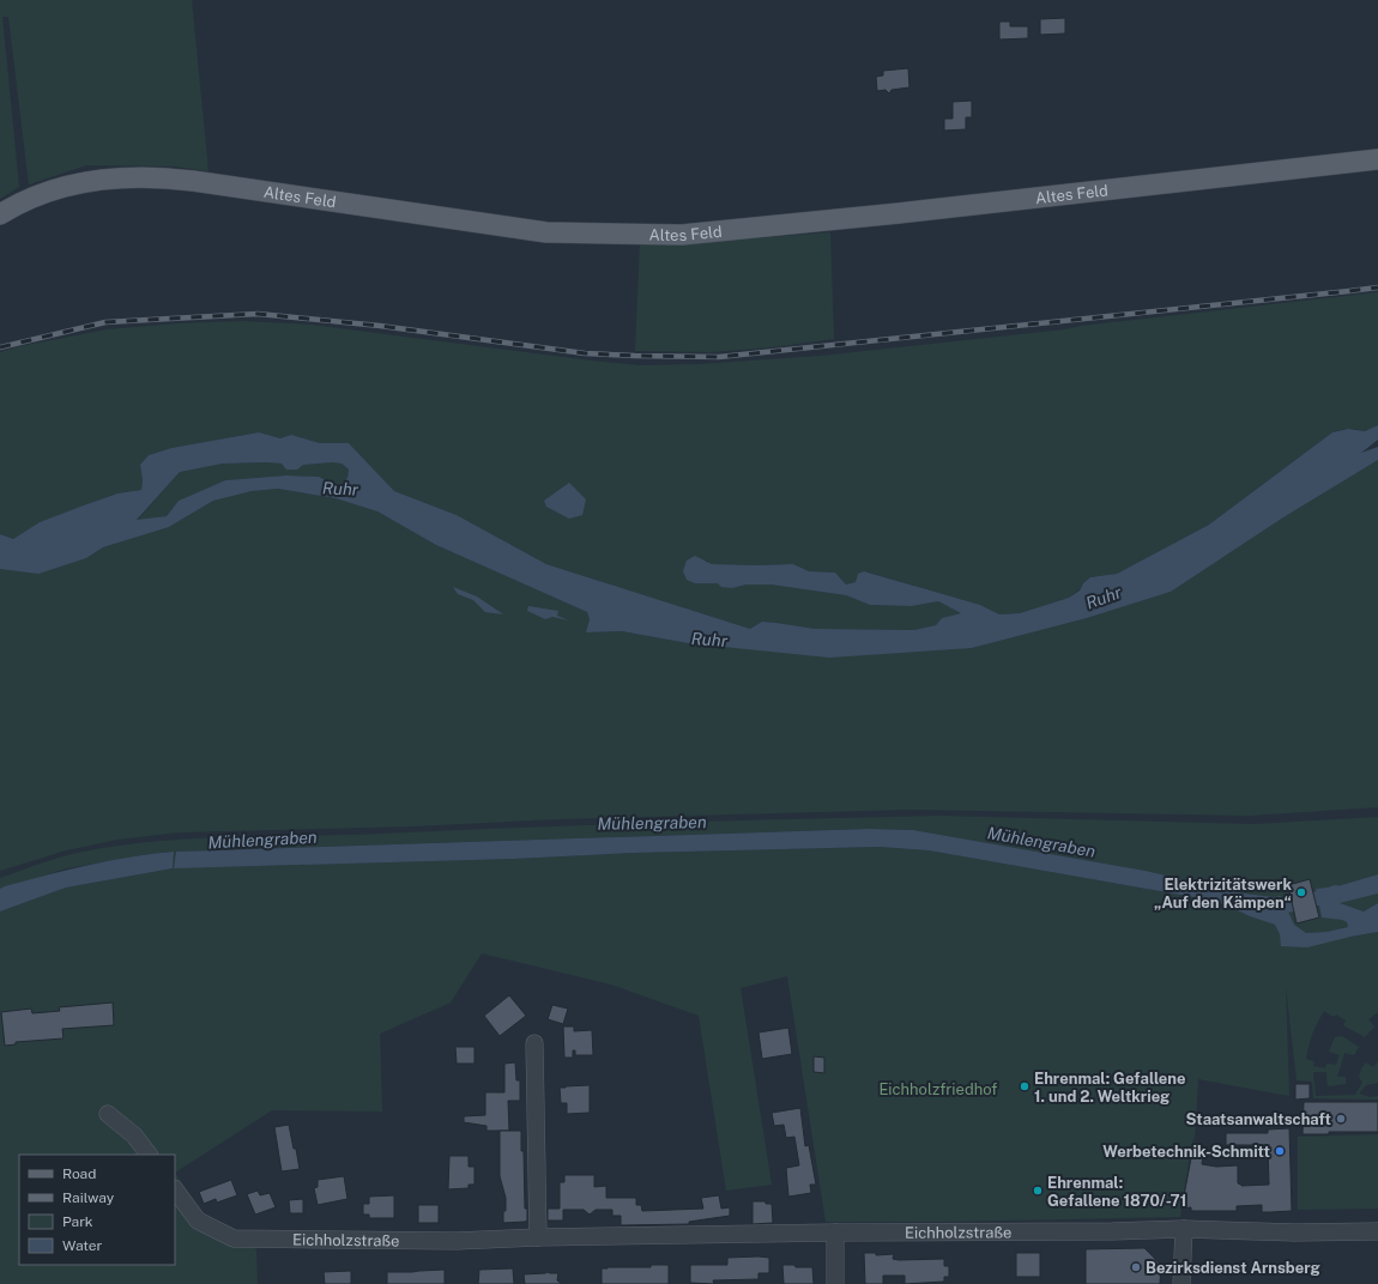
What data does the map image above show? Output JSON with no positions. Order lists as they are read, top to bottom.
{
  "streets": {
    "main road": ["Altes Feld"],
    "street": ["Eichholzstraße"]
  },
  "water": ["Ruhr", "Mühlengraben"],
  "parks": ["Eichholzfriedhof"],
  "places": [
    "Elektrizitätswerk „Auf den Kämpen“",
    "Ehrenmal: Gefallene 1. und 2. Weltkrieg",
    "Staatsanwaltschaft",
    "Werbetechnik-Schmitt",
    "Ehrenmal: Gefallene 1870/-71",
    "Bezirksdienst Arnsberg"
  ],
  "legend": [
    "Road",
    "Railway",
    "Park",
    "Water"
  ]
}
